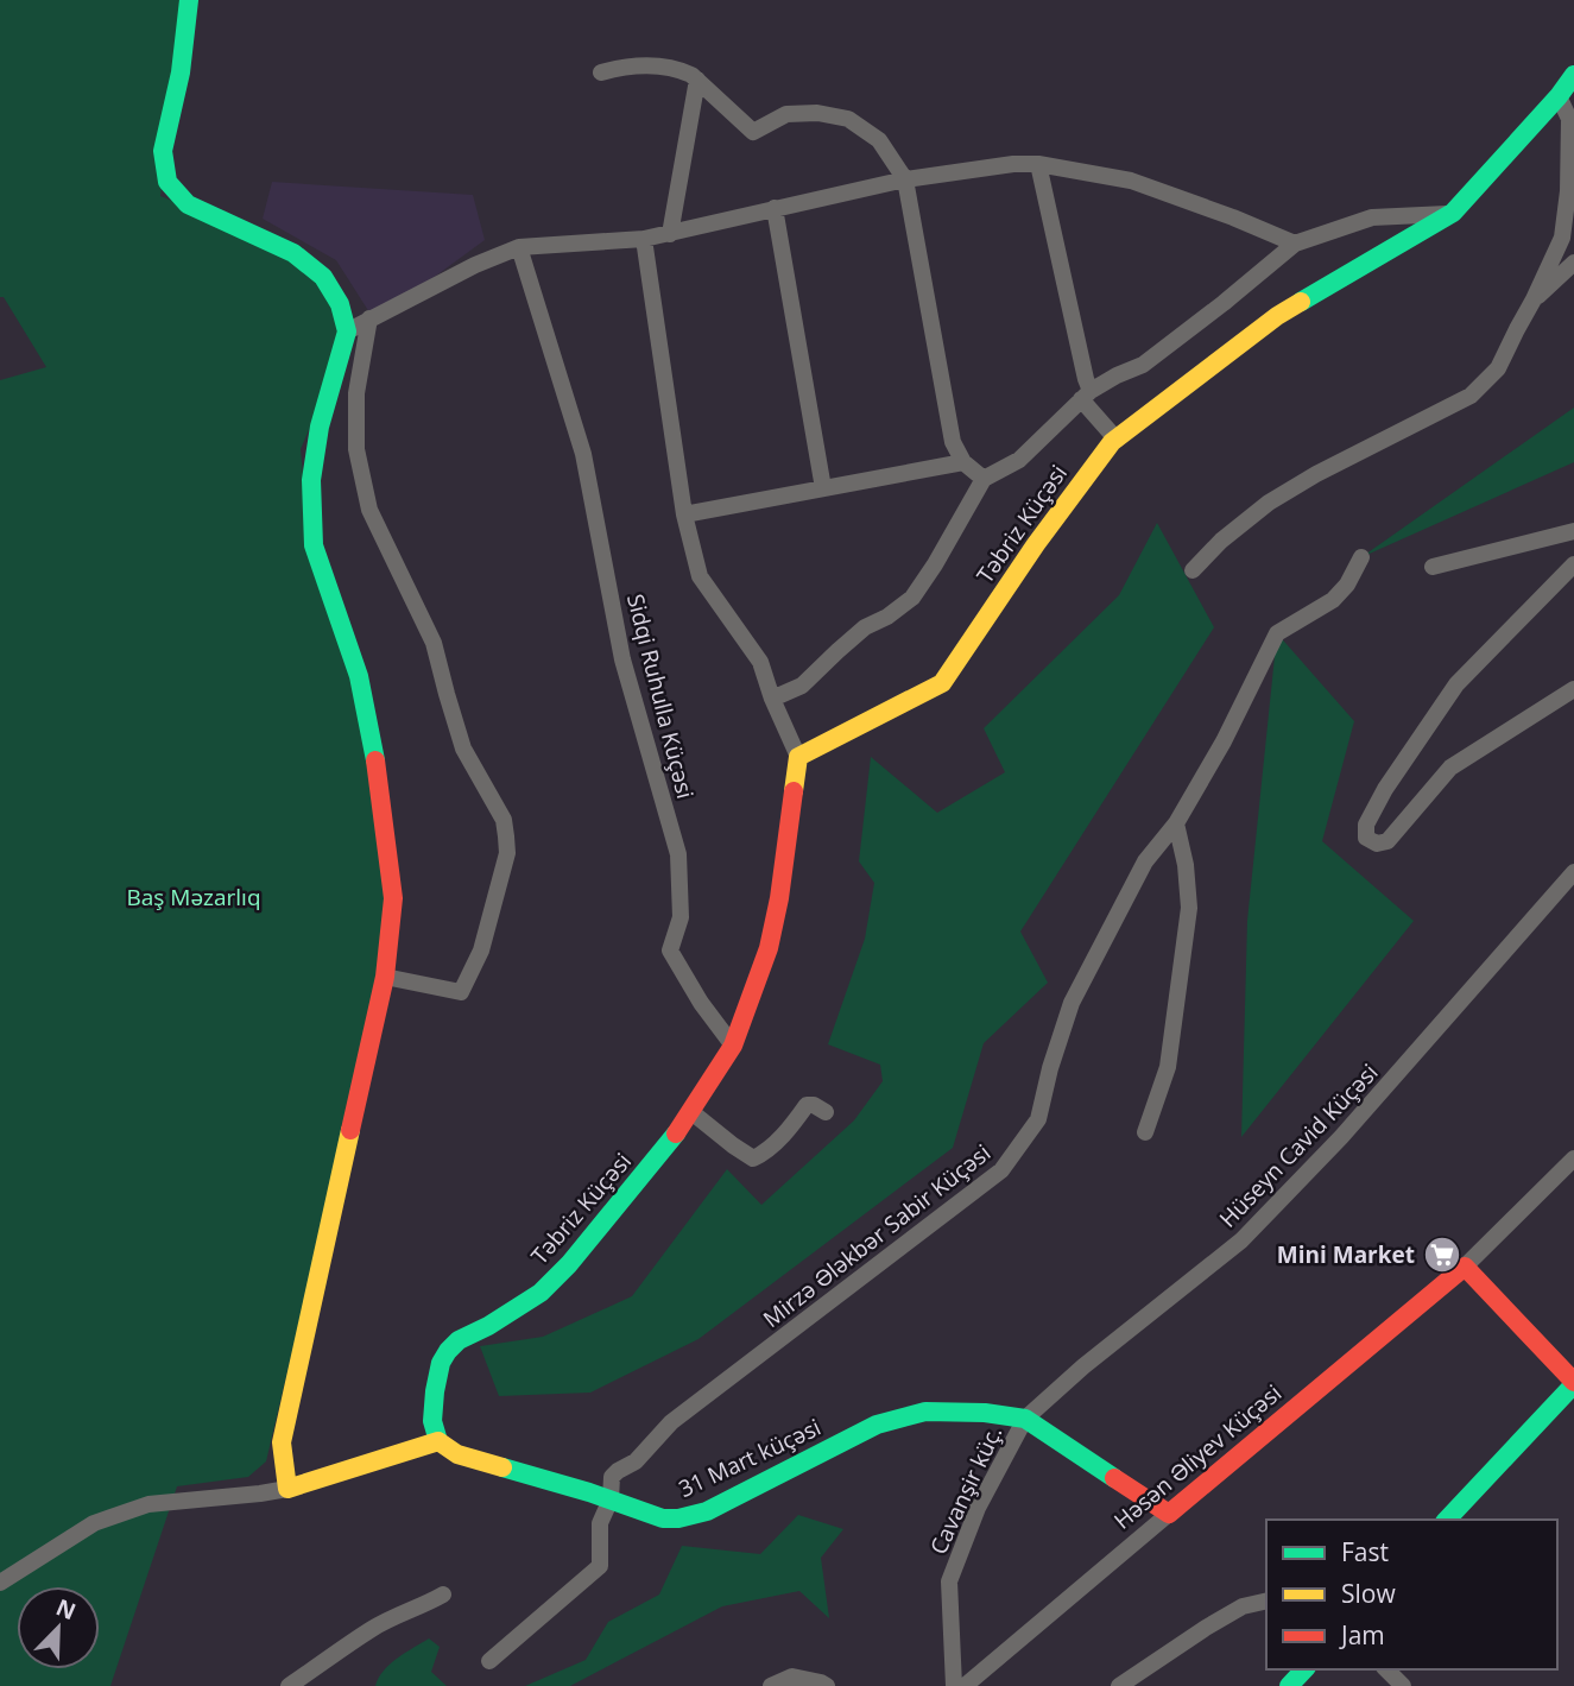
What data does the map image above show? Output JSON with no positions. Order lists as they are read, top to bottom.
{
  "streets": {
    "street": [
      "Təbriz Küçəsi",
      "Sidqi Ruhulla Küçəsi",
      "Hüseyn Cavid Küçəsi",
      "Mirzə Ələkbər Sabir Küçəsi",
      "Həsən Əliyev Küçəsi",
      "31 Mart küçəsi",
      "Cavanşir küç."
    ]
  },
  "crossings": [
    ["Təbriz Küçəsi", "Sidqi Ruhulla Küçəsi"],
    ["Təbriz Küçəsi", "31 Mart küçəsi"],
    ["Hüseyn Cavid Küçəsi", "31 Mart küçəsi"],
    ["Hüseyn Cavid Küçəsi", "Cavanşir küç."],
    ["Mirzə Ələkbər Sabir Küçəsi", "31 Mart küçəsi"],
    ["Həsən Əliyev Küçəsi", "31 Mart küçəsi"],
    ["31 Mart küçəsi", "Cavanşir küç."]
  ],
  "parks": ["Baş Məzarlıq"],
  "places": {
    "supermarket": ["Mini Market"]
  },
  "legend": ["Fast", "Slow", "Jam"],
  "north": "top right"
}
